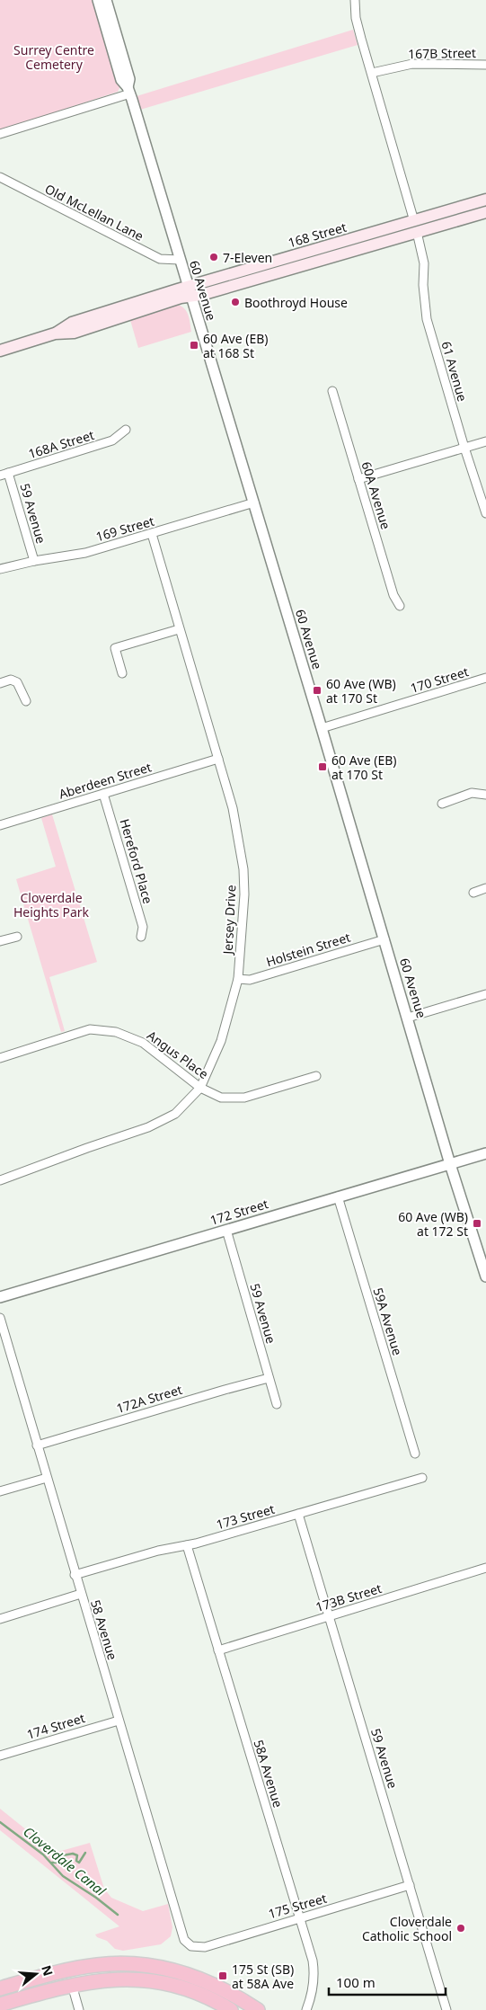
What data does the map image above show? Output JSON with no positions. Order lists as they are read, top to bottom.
{
  "streets": {
    "main road": ["168 Street"],
    "street": [
      "167B Street",
      "Old McLellan Lane",
      "60 Avenue",
      "61 Avenue",
      "168A Street",
      "60A Avenue",
      "59 Avenue",
      "169 Street",
      "170 Street",
      "Aberdeen Street",
      "Hereford Place",
      "Jersey Drive",
      "Holstein Street",
      "Angus Place",
      "172 Street",
      "59A Avenue",
      "172A Street",
      "173 Street",
      "173B Street",
      "58 Avenue",
      "174 Street",
      "58A Avenue",
      "175 Street"
    ]
  },
  "crossings": [
    ["167B Street", "61 Avenue"],
    ["Old McLellan Lane", "60 Avenue"],
    ["168 Street", "60 Avenue"],
    ["168 Street", "61 Avenue"],
    ["60 Avenue", "169 Street"],
    ["60 Avenue", "170 Street"],
    ["60 Avenue", "Holstein Street"],
    ["60 Avenue", "172 Street"],
    ["168A Street", "59 Avenue"],
    ["59 Avenue", "169 Street"],
    ["59 Avenue", "172 Street"],
    ["59 Avenue", "172A Street"],
    ["59 Avenue", "173 Street"],
    ["59 Avenue", "173B Street"],
    ["59 Avenue", "175 Street"],
    ["169 Street", "Jersey Drive"],
    ["Aberdeen Street", "Hereford Place"],
    ["Aberdeen Street", "Jersey Drive"],
    ["Jersey Drive", "Holstein Street"],
    ["Jersey Drive", "Angus Place"],
    ["172 Street", "59A Avenue"],
    ["172A Street", "58 Avenue"],
    ["173 Street", "58 Avenue"],
    ["173 Street", "58A Avenue"],
    ["173B Street", "58A Avenue"],
    ["58 Avenue", "174 Street"],
    ["58 Avenue", "175 Street"],
    ["58A Avenue", "175 Street"]
  ],
  "water": ["Cloverdale Canal"],
  "parks": ["Surrey Centre Cemetery", "Cloverdale Heights Park"],
  "places": {
    "other": ["7-Eleven", "Boothroyd House", "Cloverdale Catholic School"],
    "transit": [
      "60 Ave (EB) at 168 St",
      "60 Ave (WB) at 170 St",
      "60 Ave (EB) at 170 St",
      "60 Ave (WB) at 172 St",
      "175 St (SB) at 58A Ave"
    ]
  },
  "scale_bar": "100 m",
  "north": "right"
}
